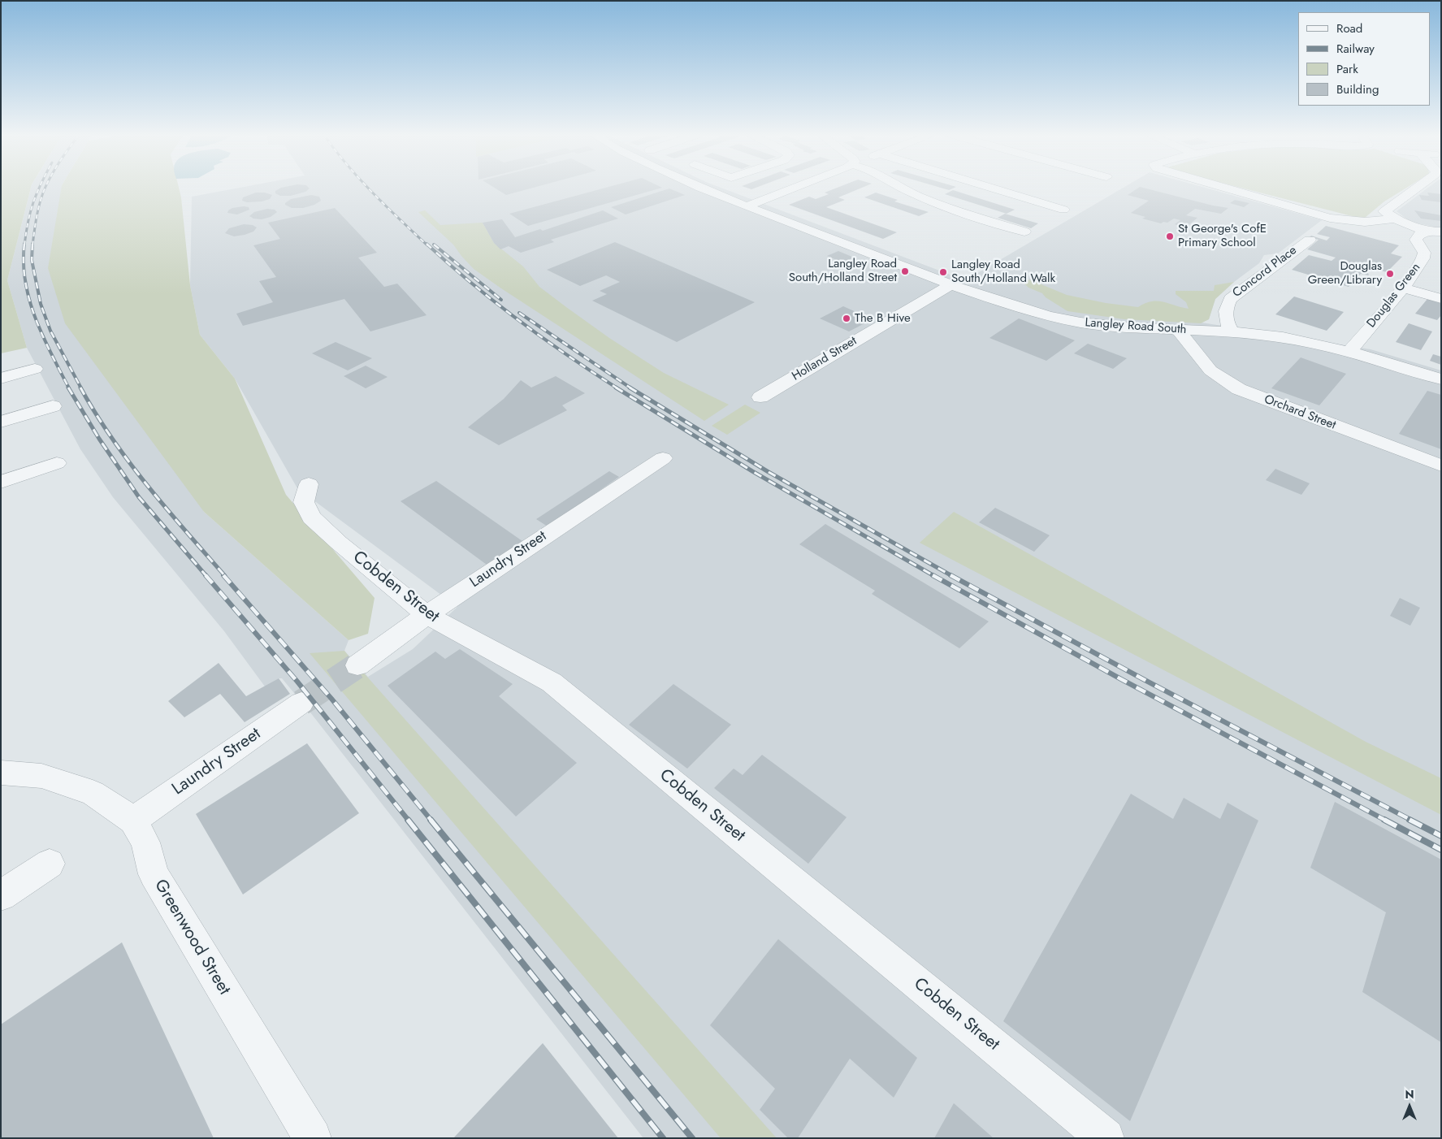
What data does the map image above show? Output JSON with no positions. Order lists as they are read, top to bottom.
{
  "streets": {
    "street": [
      "Concord Place",
      "Douglas Green",
      "Langley Road South",
      "Holland Street",
      "Orchard Street",
      "Laundry Street",
      "Cobden Street",
      "Greenwood Street"
    ]
  },
  "crossings": [
    ["Concord Place", "Langley Road South"],
    ["Douglas Green", "Langley Road South"],
    ["Langley Road South", "Holland Street"],
    ["Langley Road South", "Orchard Street"],
    ["Laundry Street", "Cobden Street"],
    ["Laundry Street", "Greenwood Street"]
  ],
  "places": [
    "St George's CofE Primary School",
    "Langley Road South/Holland Street",
    "Langley Road South/Holland Walk",
    "Douglas Green/Library",
    "The B Hive"
  ],
  "legend": [
    "Road",
    "Railway",
    "Park",
    "Building"
  ],
  "north": "top"
}
